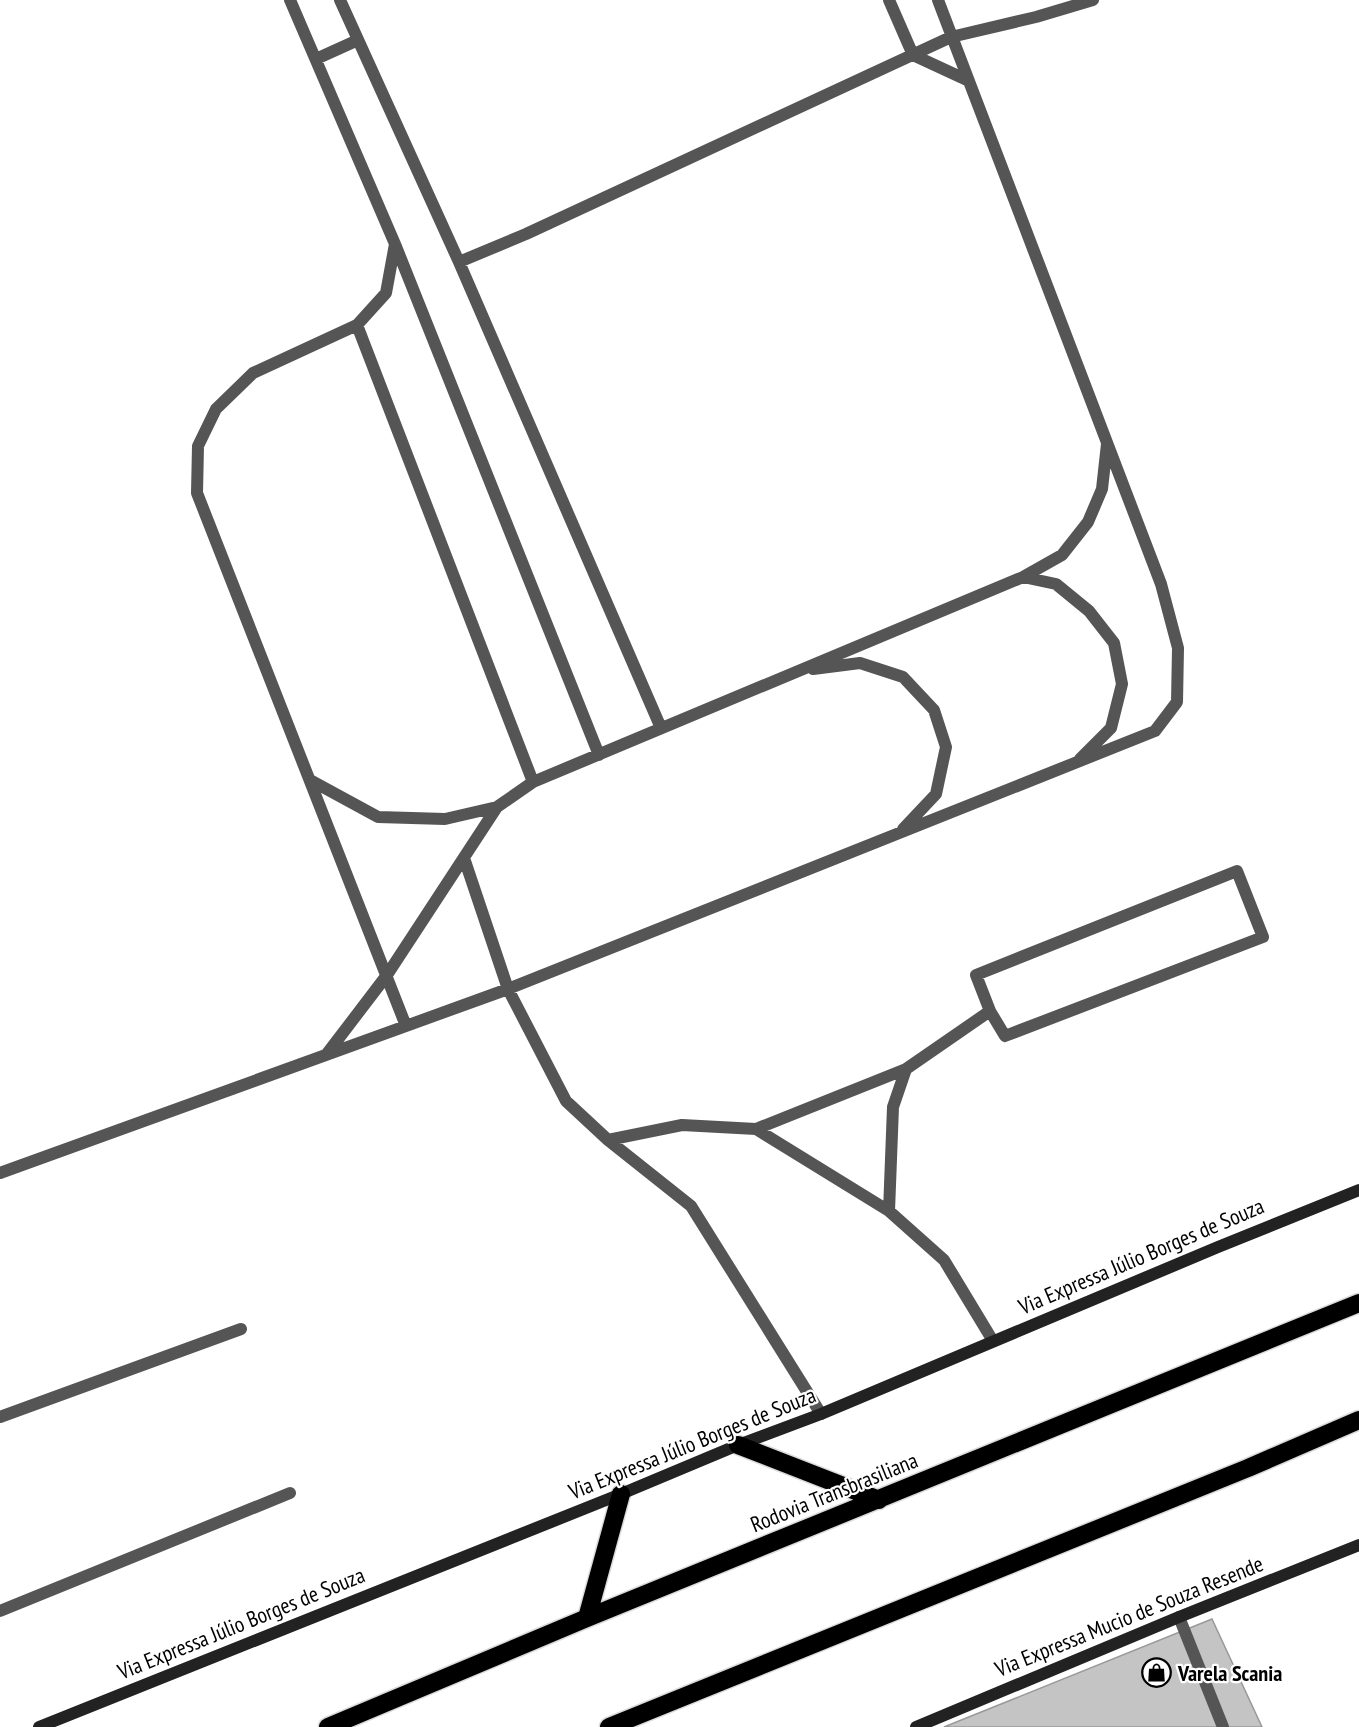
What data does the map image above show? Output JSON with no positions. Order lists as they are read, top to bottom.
{
  "streets": {
    "highway": ["Rodovia Transbrasiliana"],
    "main road": ["Via Expressa Júlio Borges de Souza", "Via Expressa Mucio de Souza Resende"]
  },
  "places": {
    "shop": ["Varela Scania"]
  }
}
